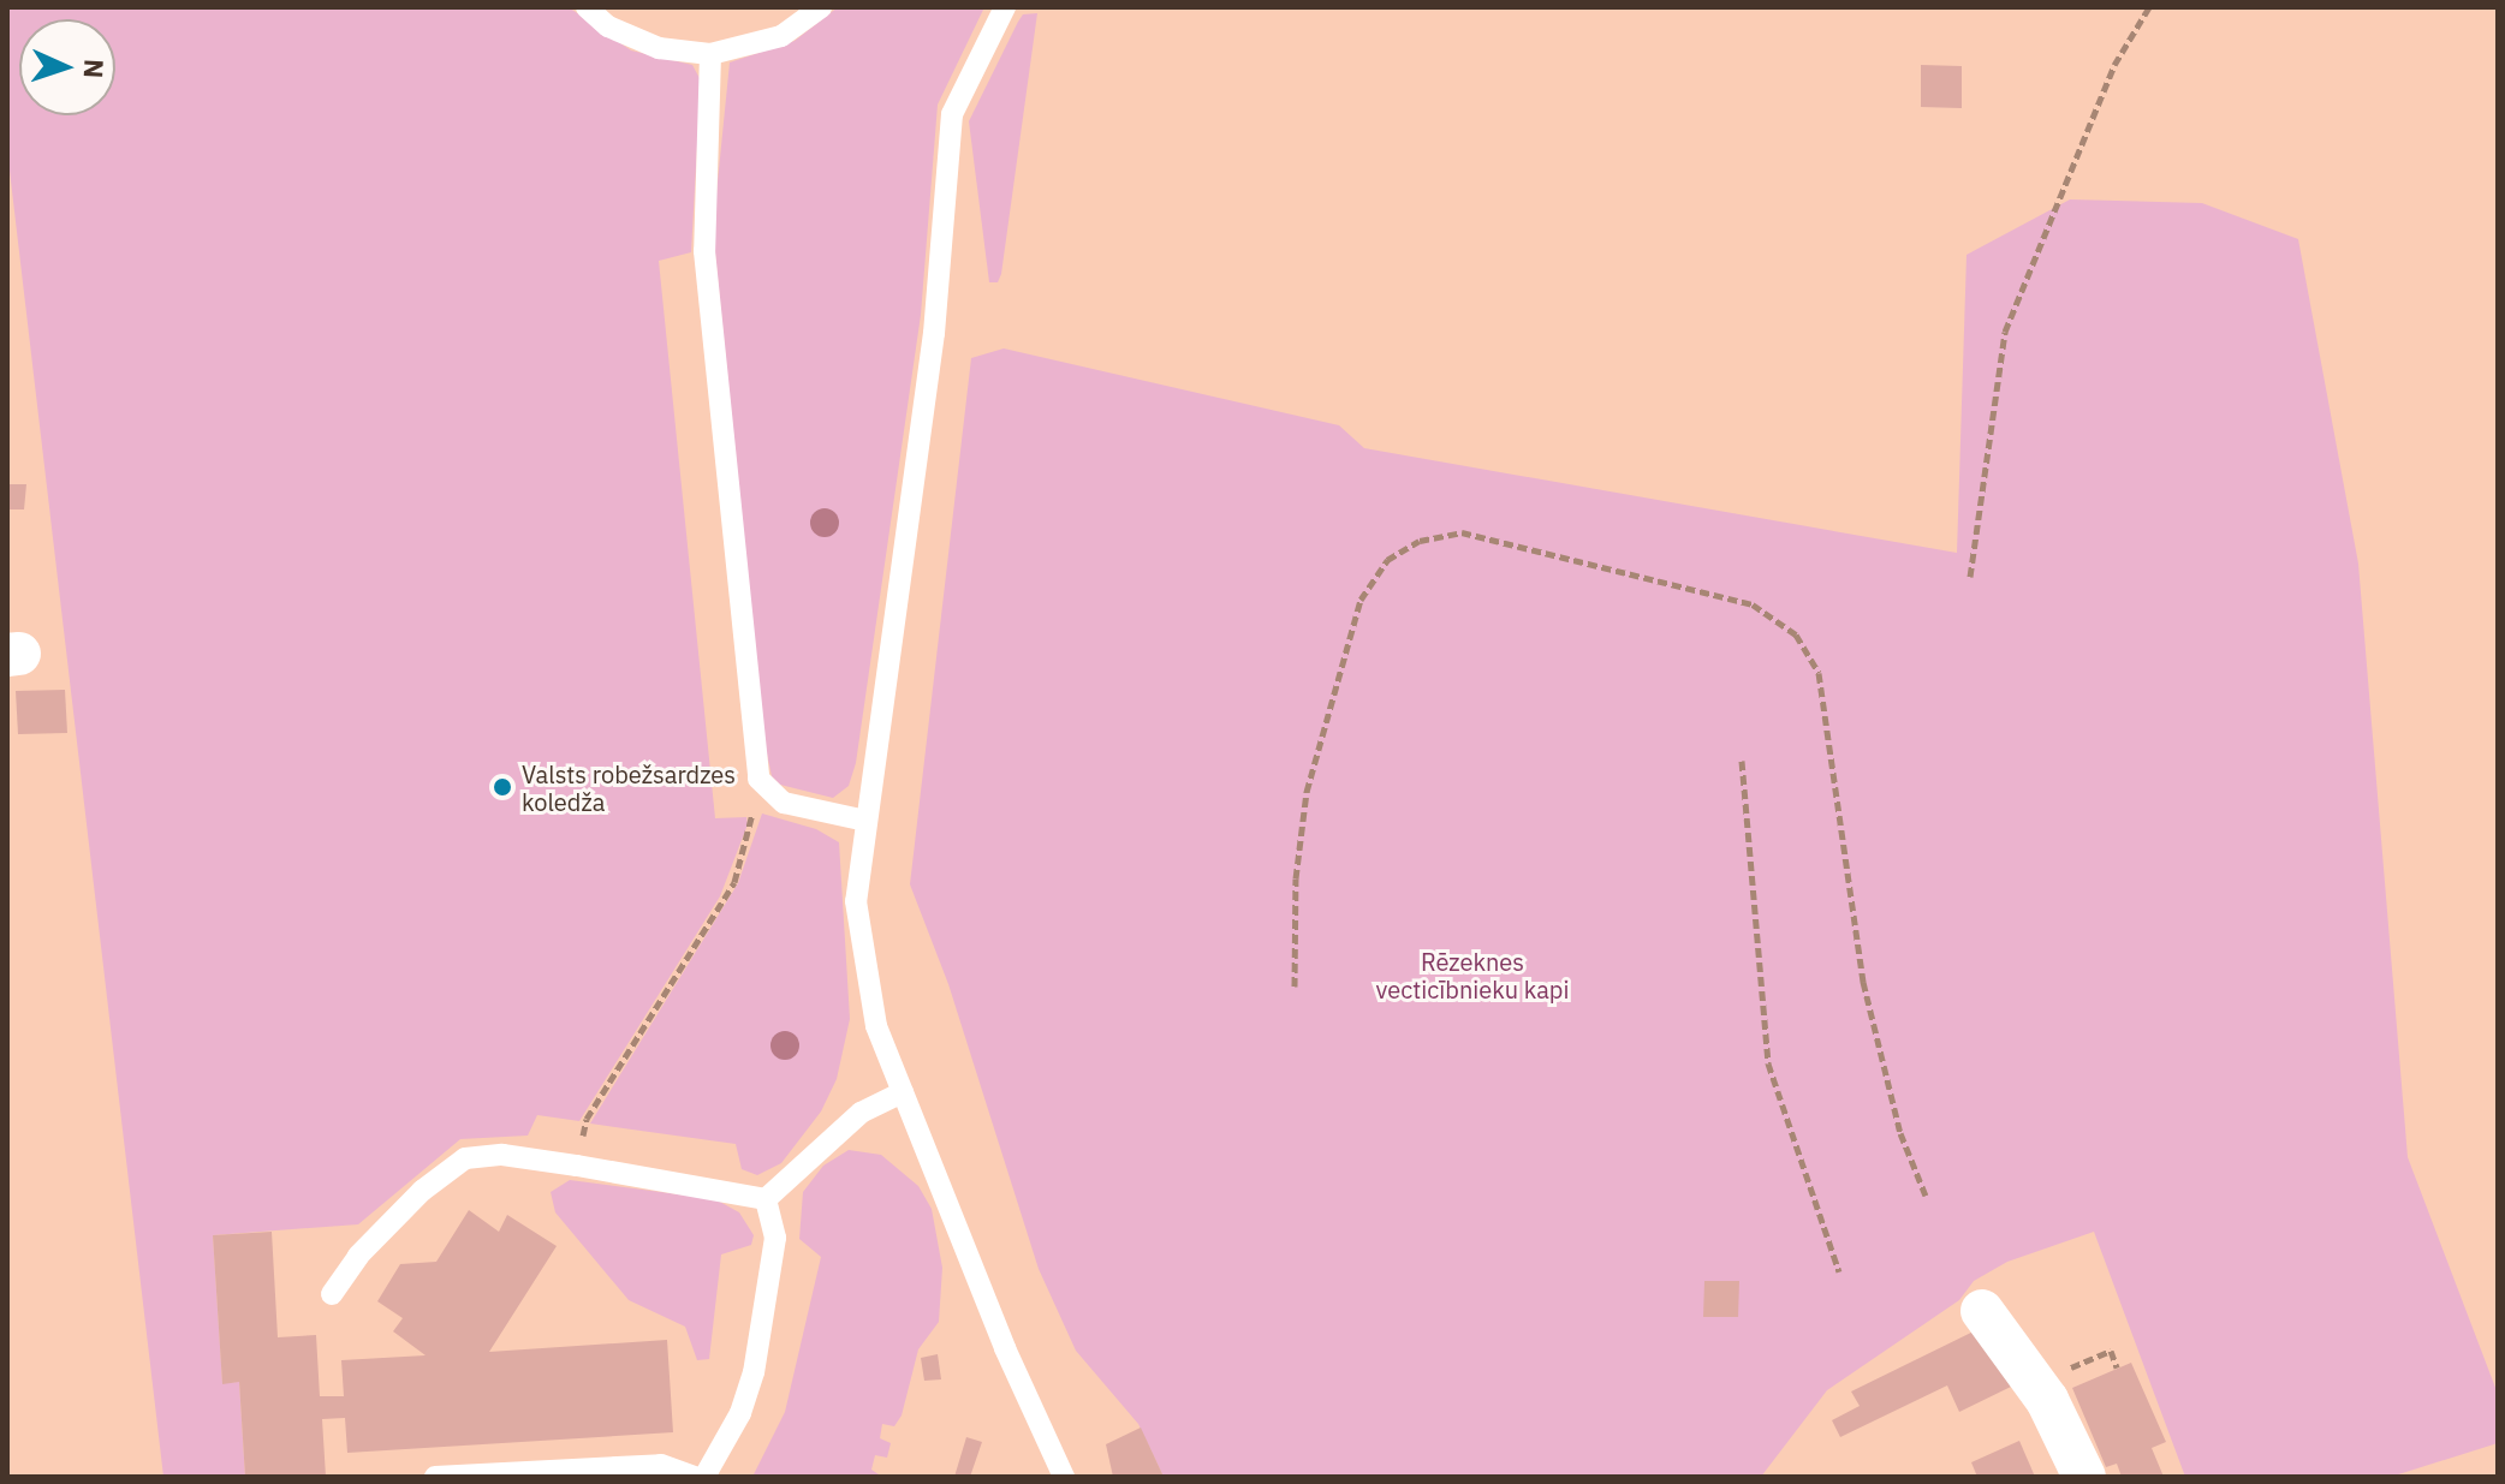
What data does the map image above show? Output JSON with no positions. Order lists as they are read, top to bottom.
{
  "parks": ["Rēzeknes vecticībnieku kapi"],
  "places": ["Valsts robežsardzes koledža"],
  "north": "right"
}
